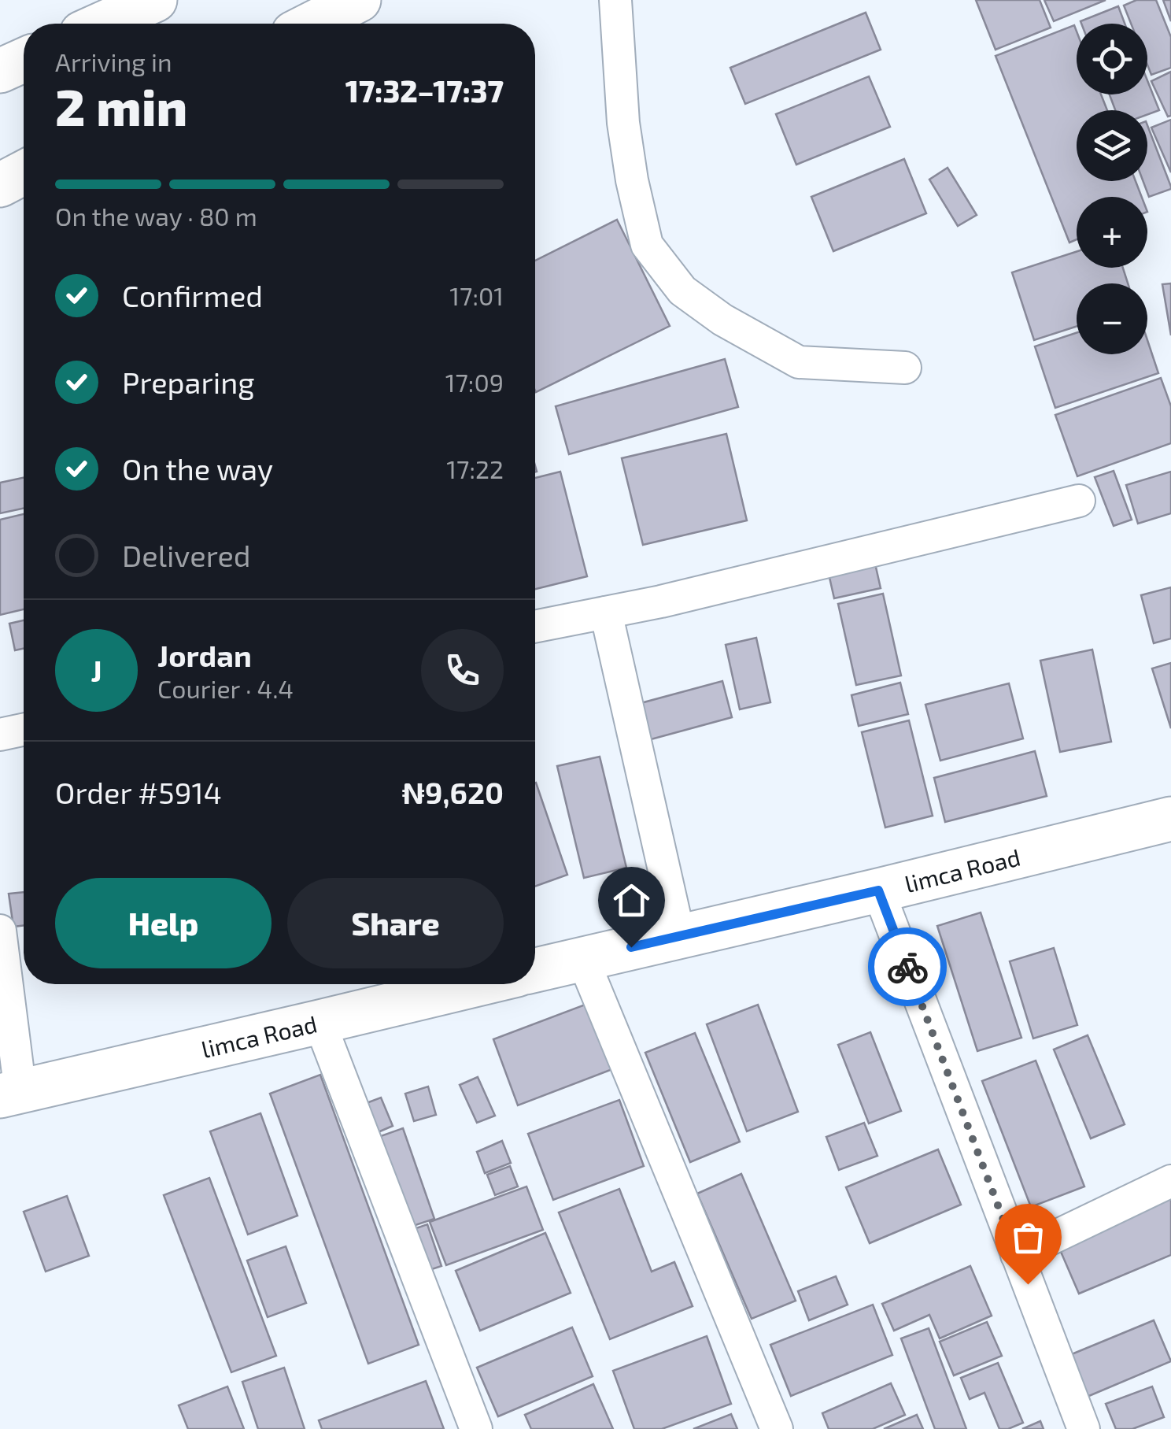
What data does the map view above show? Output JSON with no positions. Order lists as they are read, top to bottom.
{
  "streets": {
    "main road": ["limca Road"]
  },
  "page": {
    "map_buttons": ["+", "−"],
    "heading": ["2 min", "Arriving in", "17:32–17:37"],
    "panel": [
      "Jordan",
      "Courier · 4.4",
      "Order #5914",
      "₦9,620"
    ],
    "bar": "On the way · 80 m",
    "list": [
      ["Confirmed", "17:01"],
      ["Preparing", "17:09"],
      ["On the way", "17:22"],
      "Delivered"
    ],
    "round": "J",
    "buttons": ["Help", "Share"]
  }
}
